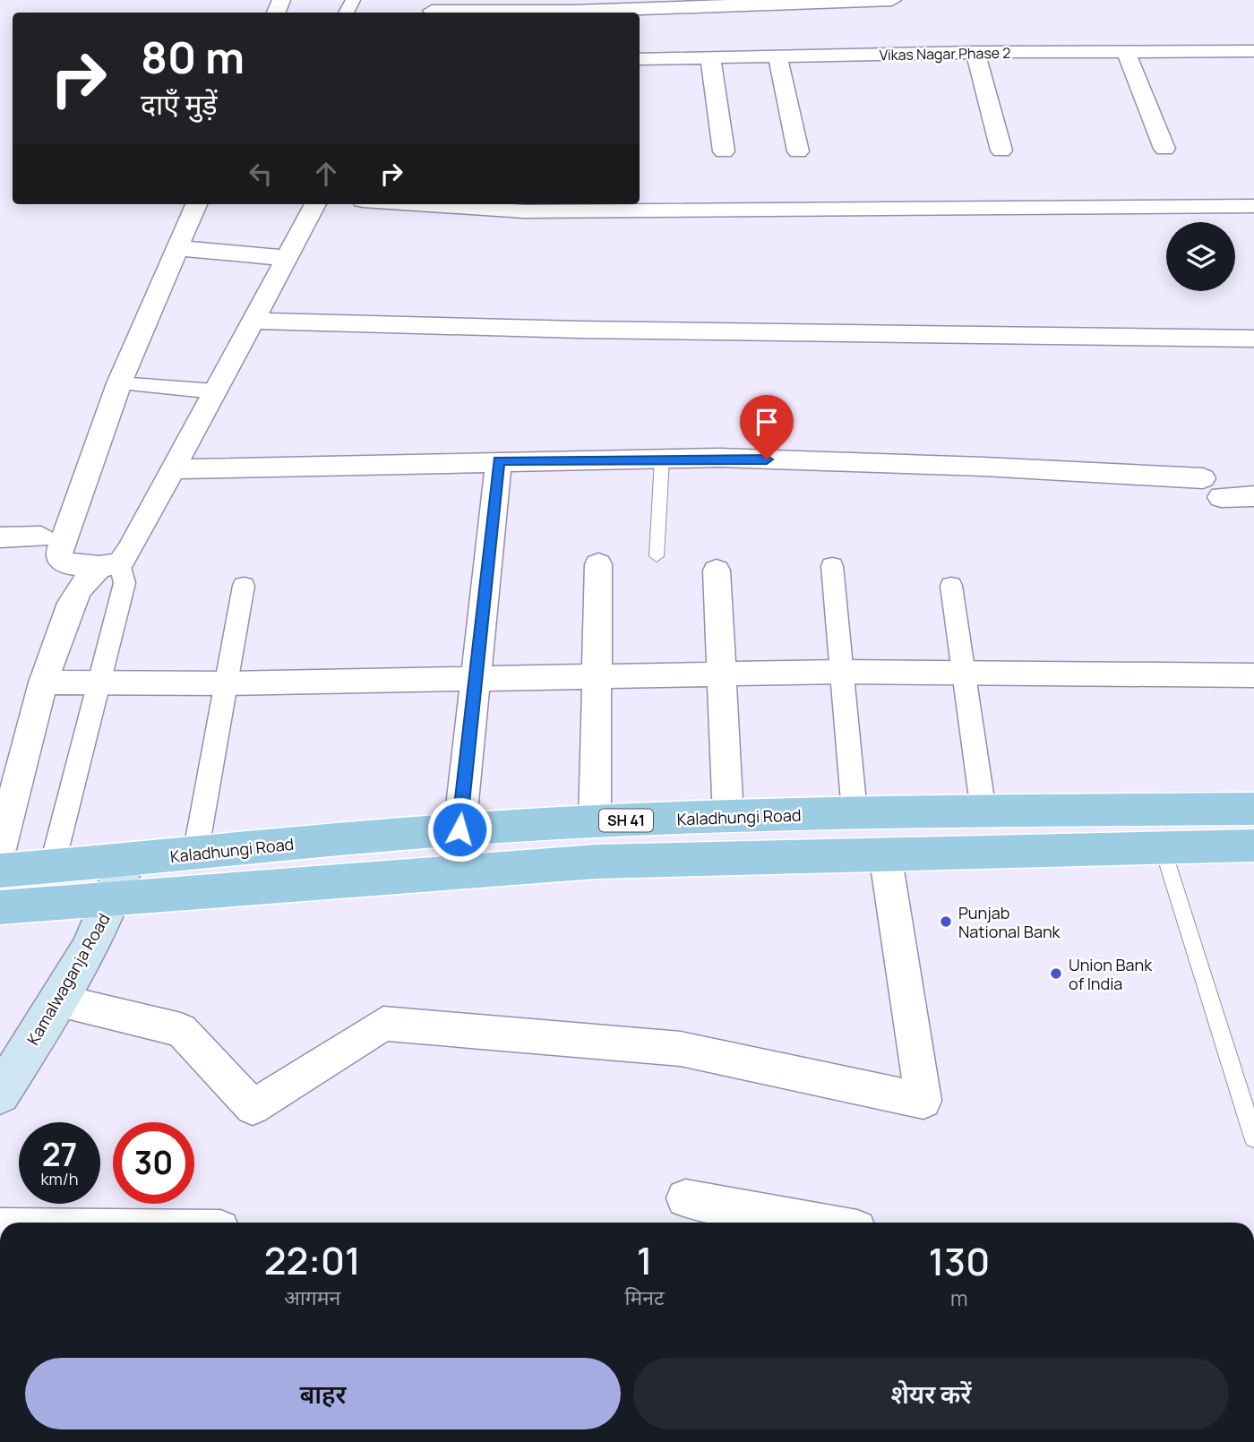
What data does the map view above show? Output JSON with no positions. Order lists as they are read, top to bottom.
{
  "streets": {
    "main road": ["Kaladhungi Road", "SH 41", "Kamalwaganja Road"],
    "street": ["Vikas Nagar Phase 2"]
  },
  "crossings": [
    ["Kaladhungi Road", "Kamalwaganja Road"]
  ],
  "places": ["Punjab National Bank", "Union Bank of India"],
  "page": {
    "turn": ["80 m", "दाएँ मुड़ें"],
    "speed": "27 km/h",
    "limit": "30",
    "eta": [
      "22:01",
      "आगमन",
      "1",
      "मिनट",
      "130",
      "m"
    ],
    "buttons": ["बाहर", "शेयर करें"]
  }
}
